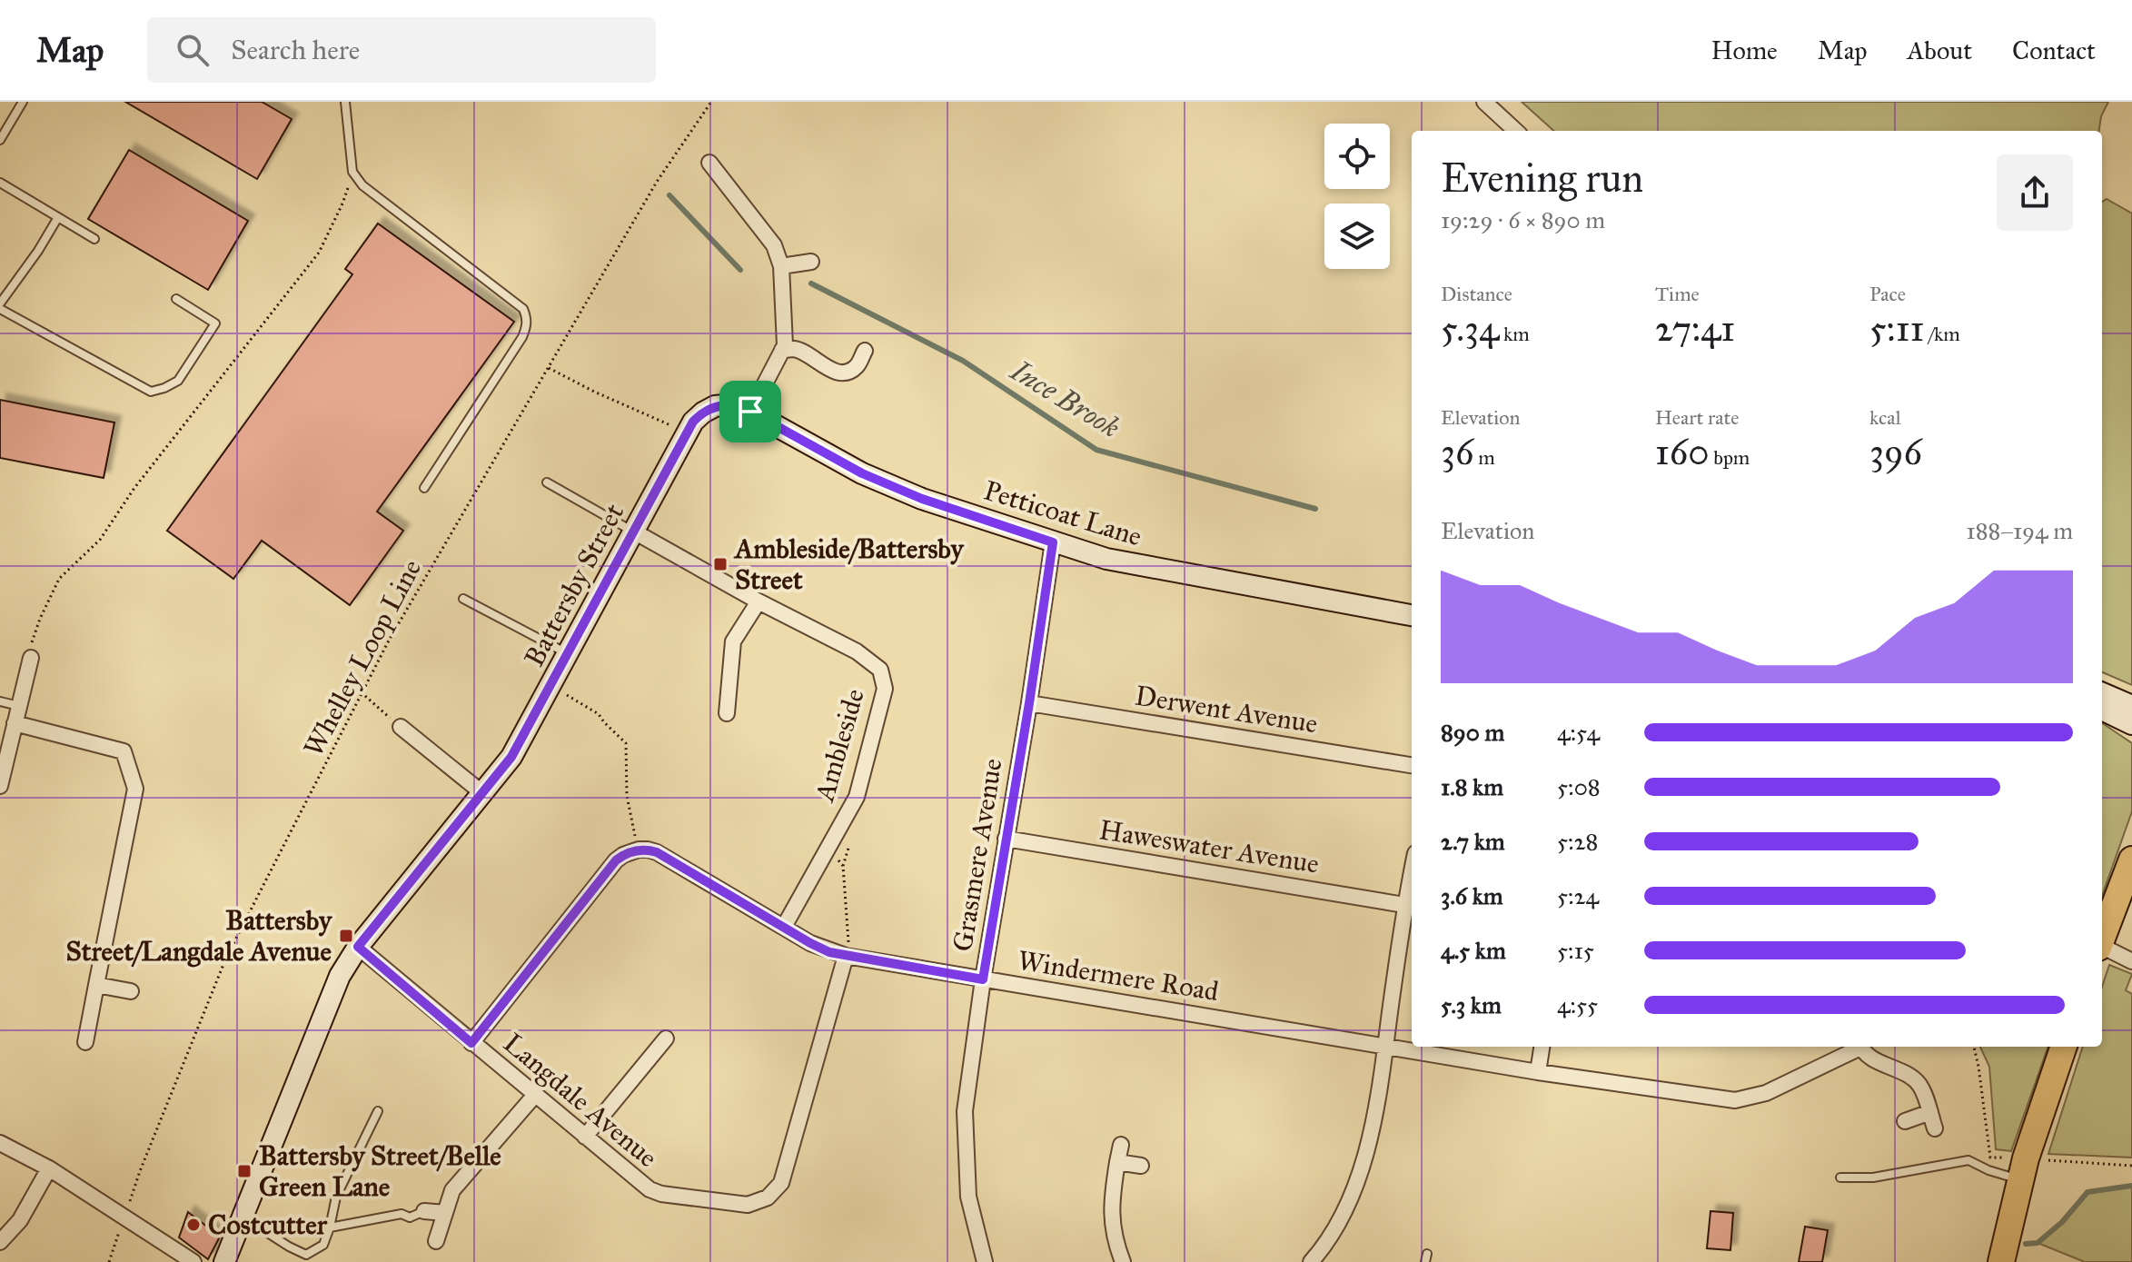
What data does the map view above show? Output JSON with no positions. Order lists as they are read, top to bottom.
{
  "streets": {
    "street": [
      "Petticoat Lane",
      "Battersby Street",
      "Derwent Avenue",
      "Ambleside",
      "Haweswater Avenue",
      "Grasmere Avenue",
      "Windermere Road",
      "Langdale Avenue"
    ],
    "path": ["Whelley Loop Line"]
  },
  "crossings": [
    ["Petticoat Lane", "Battersby Street"],
    ["Petticoat Lane", "Grasmere Avenue"],
    ["Battersby Street", "Ambleside"],
    ["Battersby Street", "Langdale Avenue"],
    ["Derwent Avenue", "Grasmere Avenue"],
    ["Ambleside", "Windermere Road"],
    ["Haweswater Avenue", "Grasmere Avenue"],
    ["Grasmere Avenue", "Windermere Road"],
    ["Windermere Road", "Langdale Avenue"]
  ],
  "water": ["Ince Brook"],
  "places": {
    "transit": ["Ambleside/Battersby Street", "Battersby Street/Langdale Avenue", "Battersby Street/Belle Green Lane"],
    "other": ["Costcutter"]
  },
  "page": {
    "header": "Map",
    "search": "Search here",
    "nav": [
      "Home",
      "Map",
      "About",
      "Contact"
    ],
    "heading": ["Evening run", "19:29 · 6 × 890 m"],
    "stats": [
      ["Distance", "5.34 km"],
      ["Time", "27:41"],
      ["Pace", "5:11 /km"],
      ["Elevation", "36 m"],
      ["Heart rate", "160 bpm"],
      ["kcal", "396"]
    ],
    "chart": ["Elevation", "188–194 m"],
    "list": [
      {
        "name": "890 m",
        "note": "4:54"
      },
      {
        "name": "1.8 km",
        "note": "5:08"
      },
      {
        "name": "2.7 km",
        "note": "5:28"
      },
      {
        "name": "3.6 km",
        "note": "5:24"
      },
      {
        "name": "4.5 km",
        "note": "5:15"
      },
      {
        "name": "5.3 km",
        "note": "4:55"
      }
    ]
  }
}
